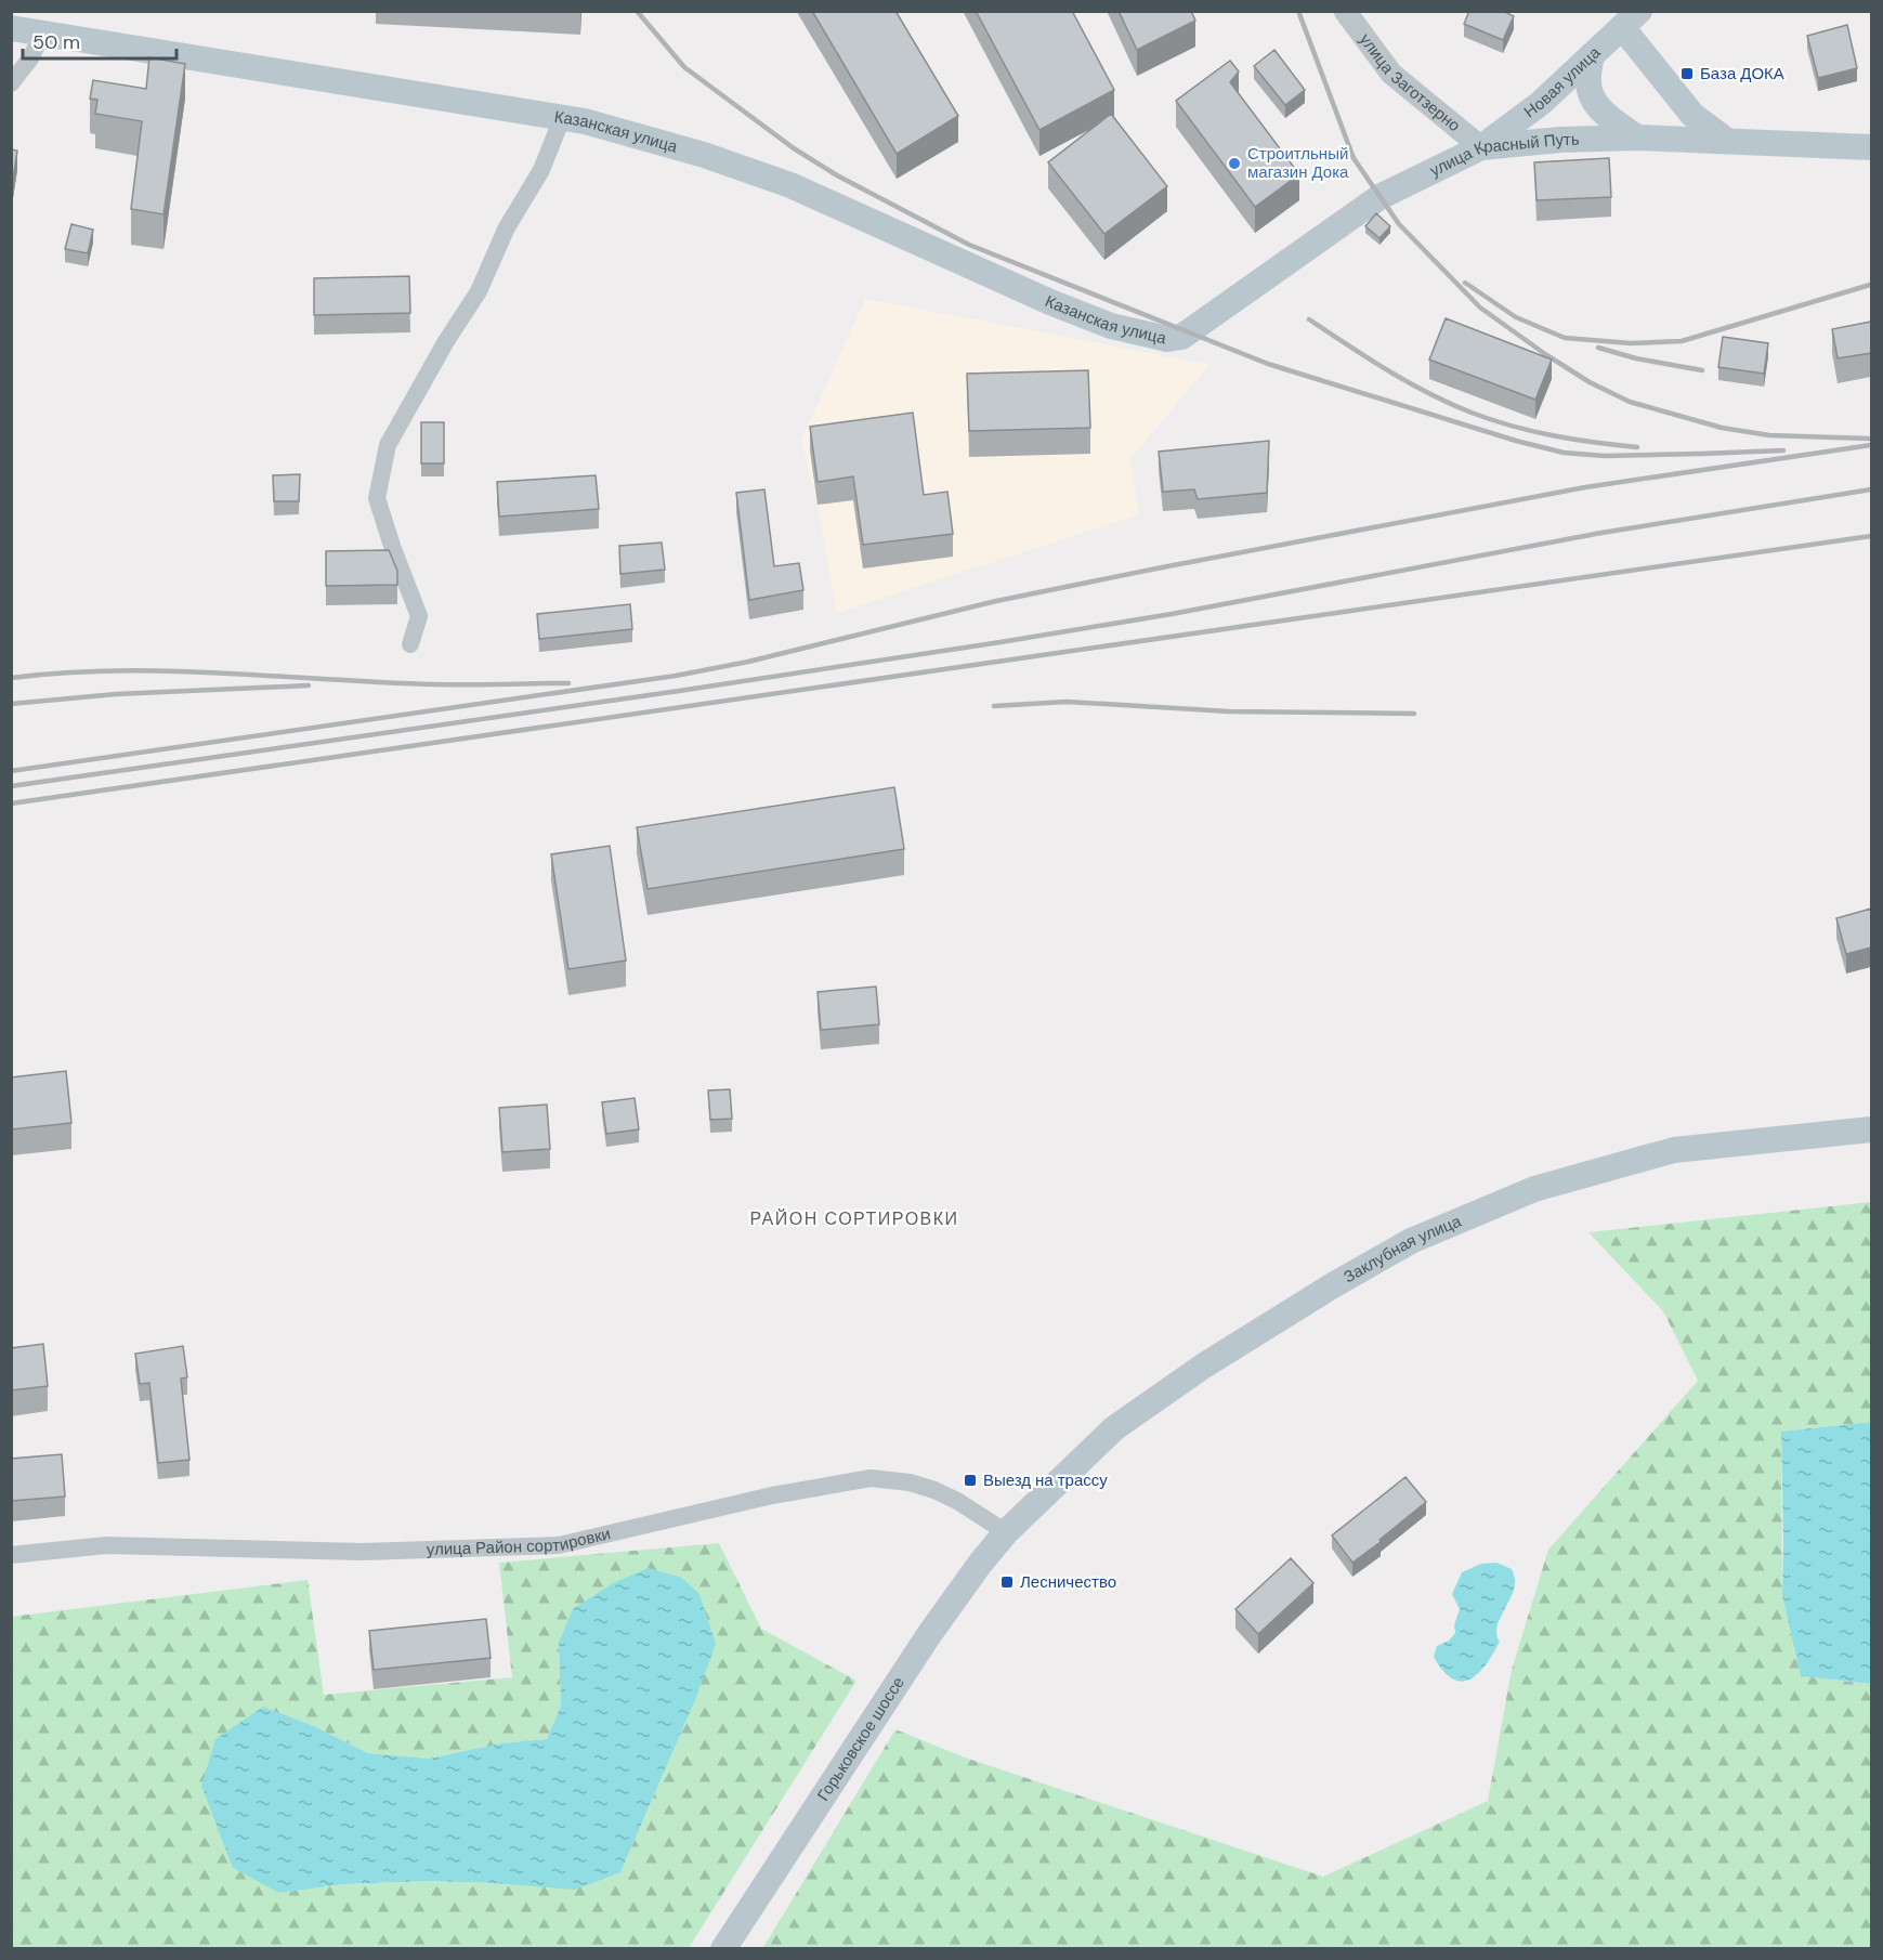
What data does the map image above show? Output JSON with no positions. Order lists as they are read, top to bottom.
{
  "streets": {
    "main road": [
      "Новая улица",
      "Казанская улица",
      "улица Красный Путь",
      "Заклубная улица",
      "Горьковское шоссе"
    ],
    "street": ["улица Заготзерно", "улица Район сортировки"]
  },
  "crossings": [
    ["улица Заготзерно", "Новая улица"],
    ["улица Заготзерно", "улица Красный Путь"],
    ["Новая улица", "улица Красный Путь"],
    ["Казанская улица", "улица Красный Путь"],
    ["Заклубная улица", "улица Район сортировки"],
    ["Заклубная улица", "Горьковское шоссе"],
    ["улица Район сортировки", "Горьковское шоссе"]
  ],
  "districts": ["РАЙОН СОРТИРОВКИ"],
  "places": {
    "transit": ["База ДОКА", "Выезд на трассу", "Лесничество"],
    "other": ["Строитльный магазин Дока"]
  },
  "scale_bar": "50 m"
}
